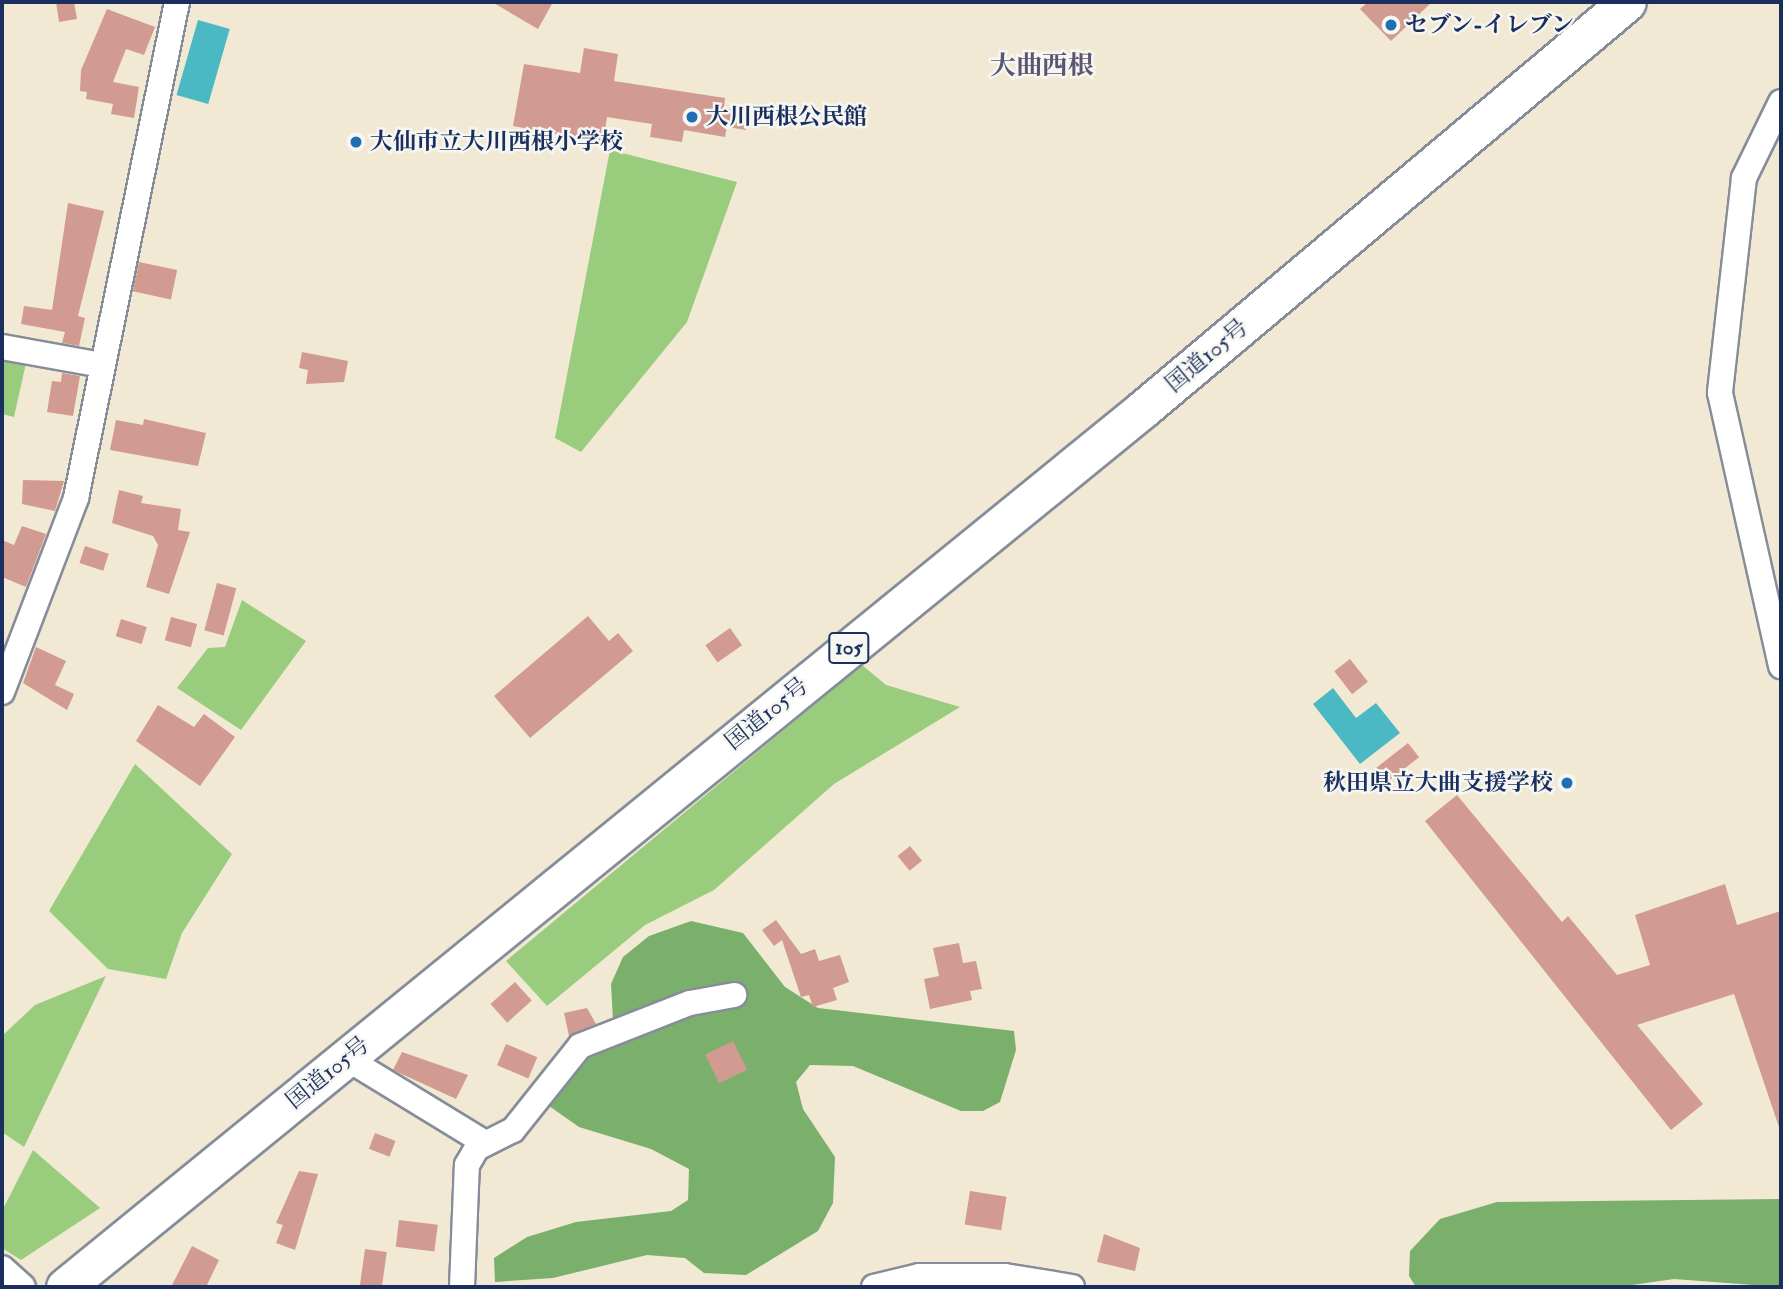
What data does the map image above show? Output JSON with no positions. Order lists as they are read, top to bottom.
{
  "streets": {
    "highway": ["国道105号", "105"]
  },
  "districts": ["大曲西根"],
  "places": [
    "セブン-イレブン",
    "大川西根公民館",
    "大仙市立大川西根小学校",
    "秋田県立大曲支援学校"
  ]
}
